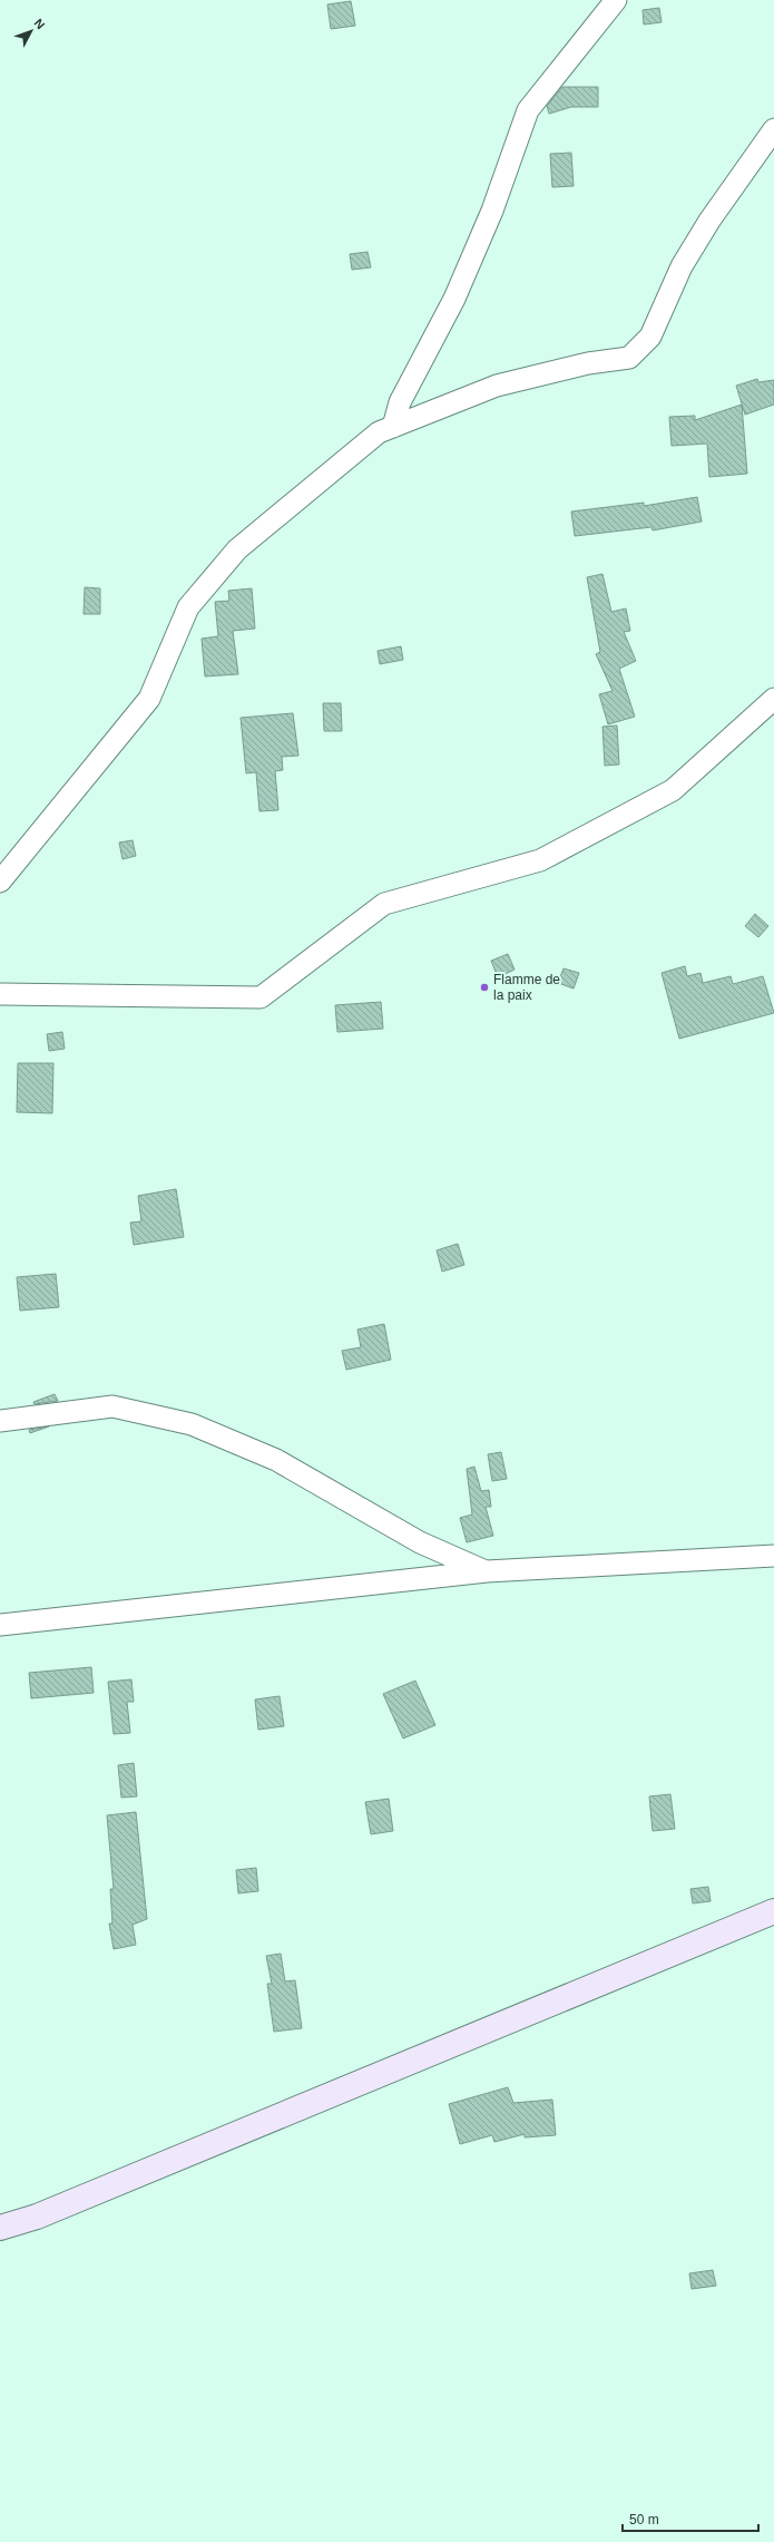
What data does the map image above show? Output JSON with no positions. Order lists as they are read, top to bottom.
{
  "places": ["Flamme de la paix"],
  "scale_bar": "50 m",
  "north": "top right"
}
